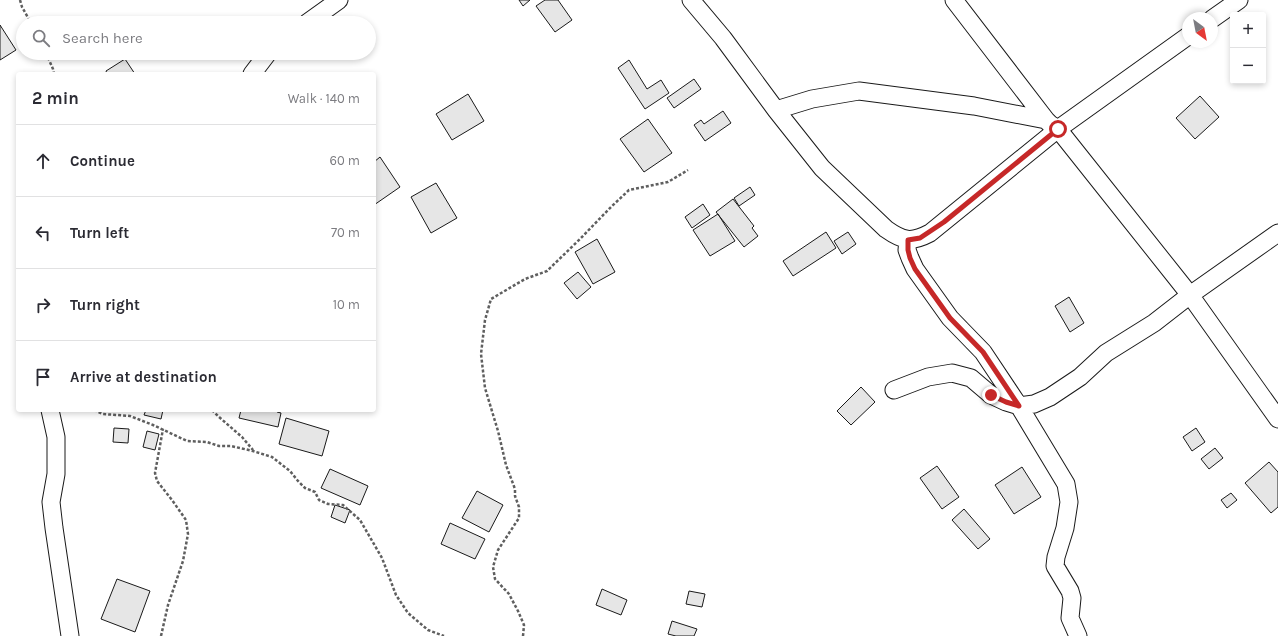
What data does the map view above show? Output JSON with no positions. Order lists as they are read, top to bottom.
{
  "north": "bottom right",
  "page": {
    "map_buttons": ["+", "−"],
    "search": "Search here",
    "heading": ["2 min", "Walk · 140 m"],
    "list": [
      ["Continue", "60 m"],
      ["Turn left", "70 m"],
      ["Turn right", "10 m"],
      "Arrive at destination"
    ]
  }
}
